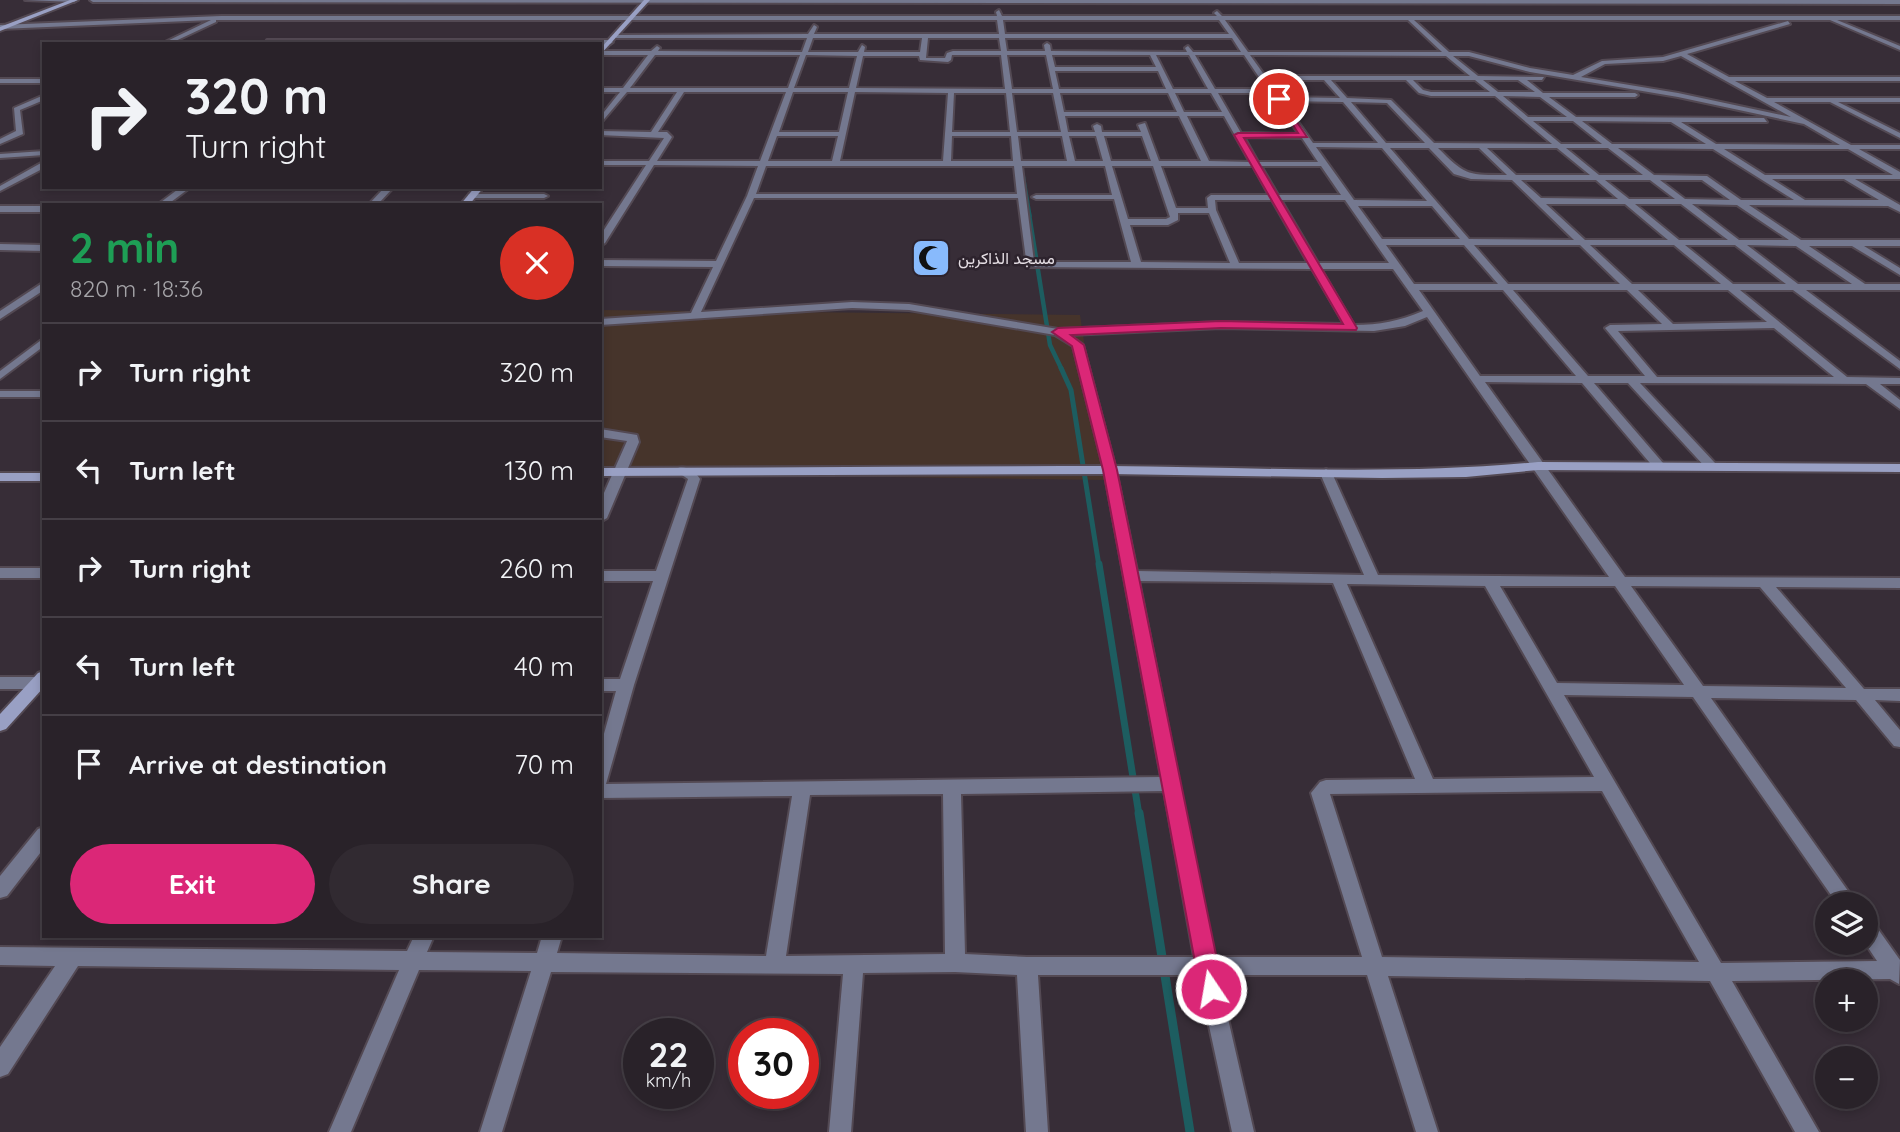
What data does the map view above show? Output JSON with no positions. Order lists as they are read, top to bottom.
{
  "places": {
    "mosque": ["مسجد الذاكرين"]
  },
  "page": {
    "turn": ["320 m", "Turn right"],
    "heading": ["2 min", "820 m · 18:36"],
    "list": [
      {
        "name": "Turn right",
        "value": "320 m"
      },
      {
        "name": "Turn left",
        "value": "130 m"
      },
      {
        "name": "Turn right",
        "value": "260 m"
      },
      {
        "name": "Turn left",
        "value": "40 m"
      },
      {
        "name": "Arrive at destination",
        "value": "70 m"
      }
    ],
    "buttons": ["Exit", "Share"],
    "map_buttons": ["+", "−"],
    "speed": "22 km/h",
    "limit": "30"
  }
}
